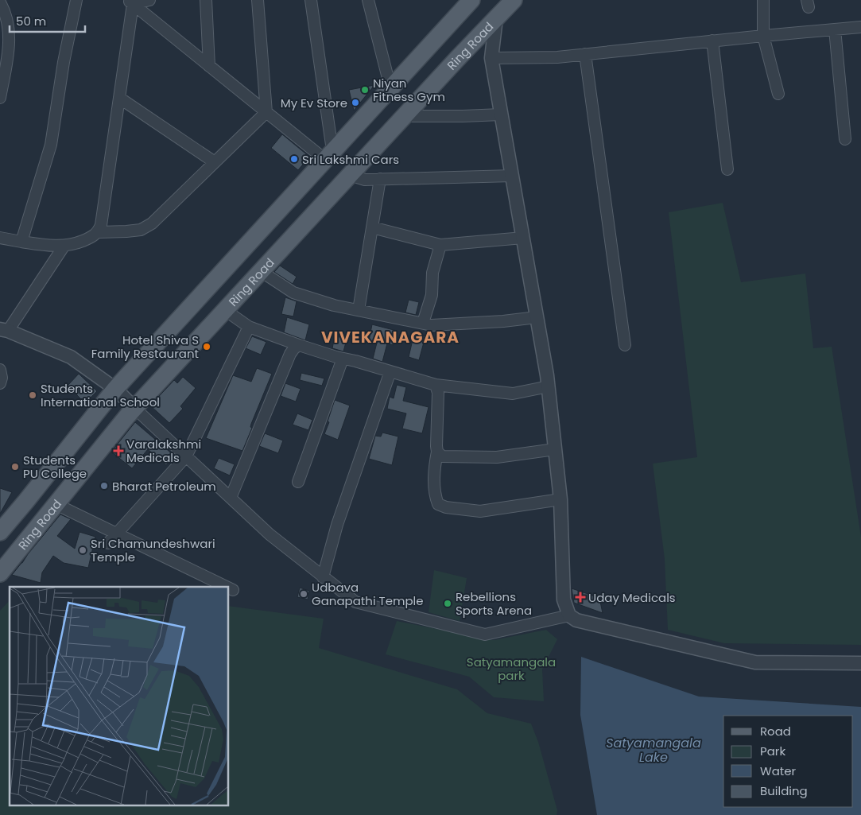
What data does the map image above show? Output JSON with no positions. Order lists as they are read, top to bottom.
{
  "streets": {
    "main road": ["Ring Road"]
  },
  "districts": ["VIVEKANAGARA"],
  "water": ["Satyamangala Lake"],
  "parks": ["Satyamangala park"],
  "places": {
    "other": [
      "Niyan Fitness Gym",
      "My Ev Store",
      "Sri Lakshmi Cars",
      "Hotel Shiva S Family Restaurant",
      "Students International School",
      "Students PU College",
      "Bharat Petroleum",
      "Sri Chamundeshwari Temple",
      "Udbava Ganapathi Temple",
      "Rebellions Sports Arena"
    ],
    "health": ["Varalakshmi Medicals", "Uday Medicals"]
  },
  "legend": [
    "Road",
    "Park",
    "Water",
    "Building"
  ],
  "scale_bar": "50 m"
}
